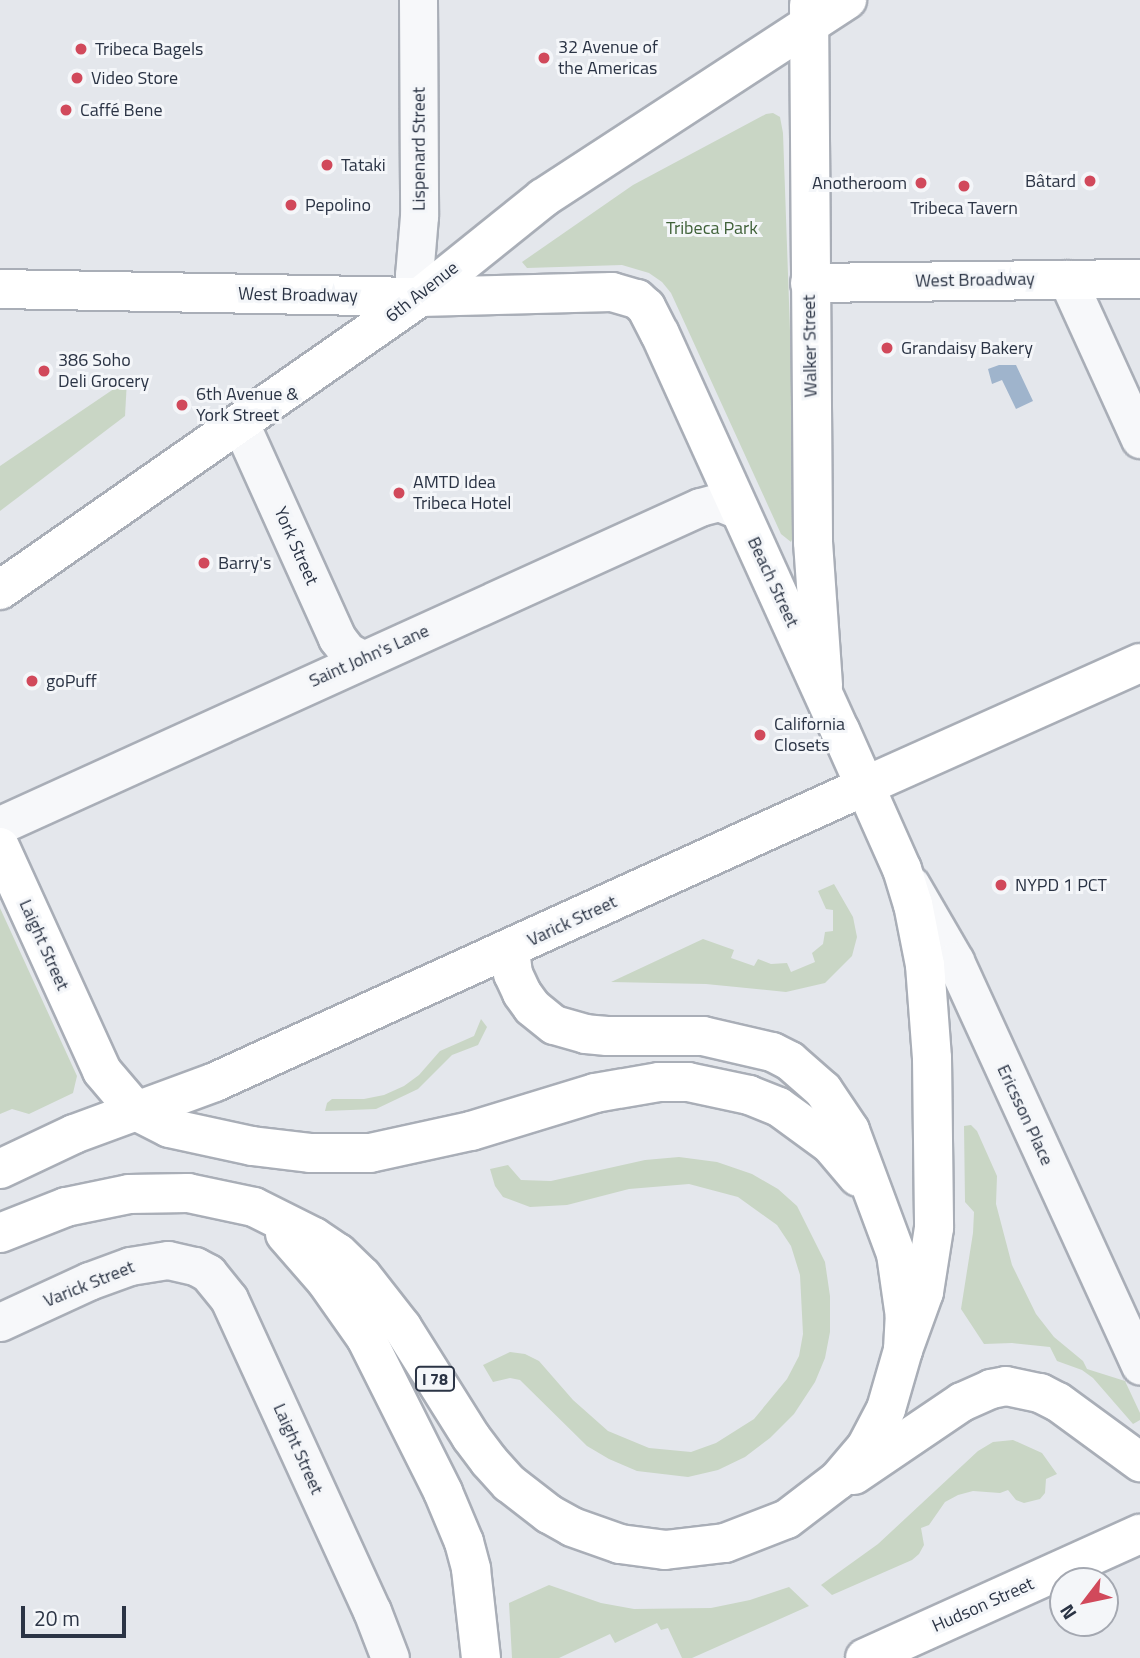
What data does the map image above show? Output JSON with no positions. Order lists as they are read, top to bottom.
{
  "streets": {
    "main road": [
      "West Broadway",
      "6th Avenue",
      "Walker Street",
      "Beach Street",
      "Varick Street",
      "Laight Street",
      "I 78",
      "Hudson Street"
    ],
    "street": [
      "Lispenard Street",
      "York Street",
      "Saint John's Lane",
      "Ericsson Place"
    ]
  },
  "crossings": [
    ["Lispenard Street", "West Broadway"],
    ["Lispenard Street", "6th Avenue"],
    ["West Broadway", "6th Avenue"],
    ["West Broadway", "Walker Street"],
    ["West Broadway", "Beach Street"],
    ["6th Avenue", "Walker Street"],
    ["6th Avenue", "York Street"],
    ["Walker Street", "Beach Street"],
    ["York Street", "Saint John's Lane"],
    ["Beach Street", "Saint John's Lane"],
    ["Beach Street", "Varick Street"],
    ["Beach Street", "Ericsson Place"],
    ["Beach Street", "I 78"],
    ["Varick Street", "Laight Street"]
  ],
  "parks": ["Tribeca Park"],
  "places": [
    "Tribeca Bagels",
    "32 Avenue of the Americas",
    "Video Store",
    "Caffé Bene",
    "Tataki",
    "Bâtard",
    "Anotheroom",
    "Tribeca Tavern",
    "Pepolino",
    "Grandaisy Bakery",
    "386 Soho Deli Grocery",
    "6th Avenue & York Street",
    "AMTD Idea Tribeca Hotel",
    "Barry's",
    "goPuff",
    "California Closets",
    "NYPD 1 PCT"
  ],
  "scale_bar": "20 m",
  "north": "bottom left"
}
